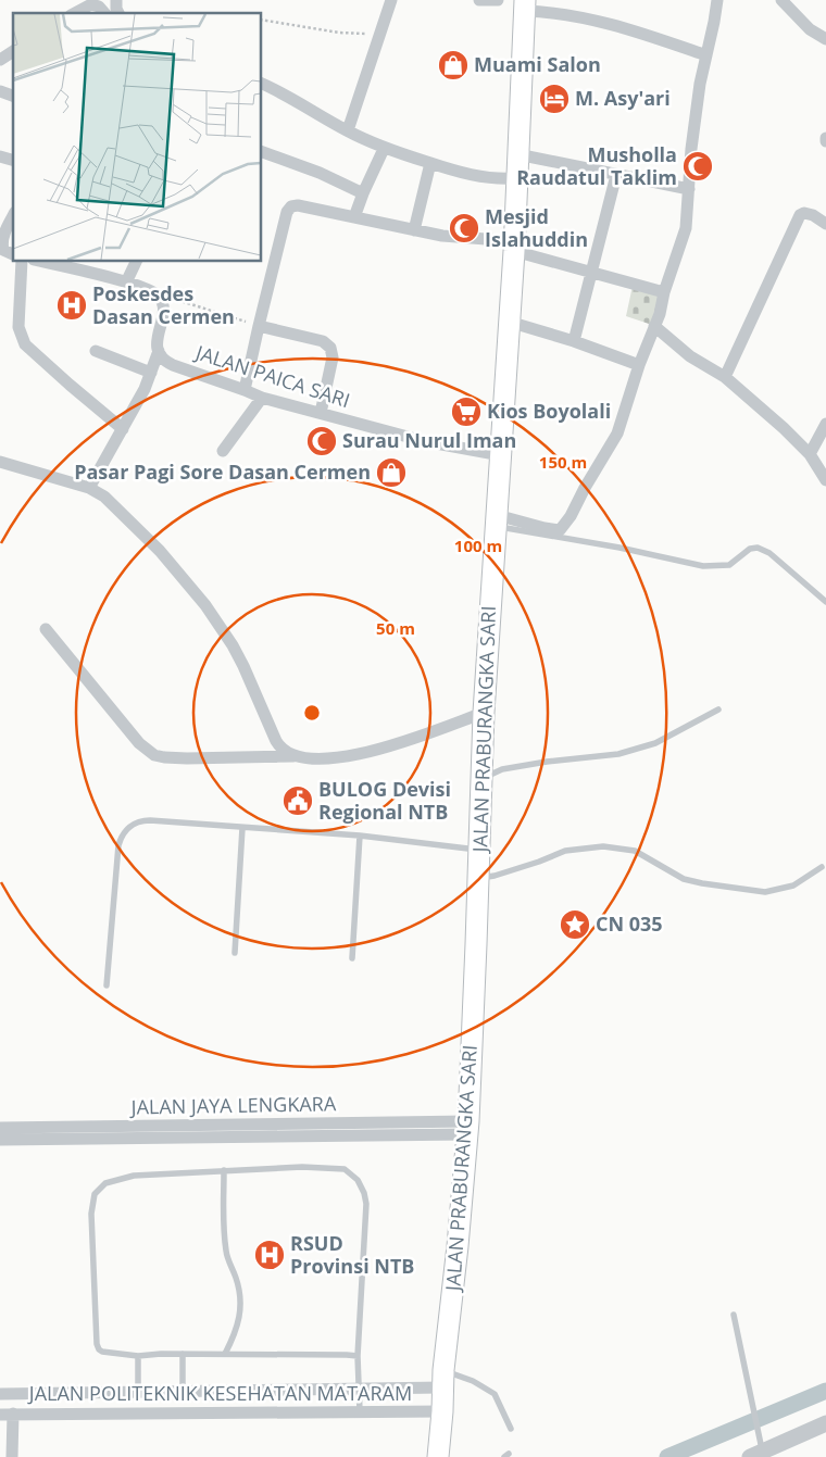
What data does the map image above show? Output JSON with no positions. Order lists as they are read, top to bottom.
{
  "streets": {
    "main road": ["JALAN PRABURANGKA SARI"],
    "street": ["JALAN PAICA SARI", "JALAN JAYA LENGKARA", "JALAN POLITEKNIK KESEHATAN MATARAM"]
  },
  "crossings": [
    ["JALAN PAICA SARI", "JALAN PRABURANGKA SARI"],
    ["JALAN PRABURANGKA SARI", "JALAN JAYA LENGKARA"],
    ["JALAN PRABURANGKA SARI", "JALAN POLITEKNIK KESEHATAN MATARAM"]
  ],
  "places": {
    "shop": ["Muami Salon", "Pasar Pagi Sore Dasan Cermen"],
    "hotel": ["M. Asy'ari"],
    "mosque": ["Musholla Raudatul Taklim", "Mesjid Islahuddin", "Surau Nurul Iman"],
    "hospital": ["Poskesdes Dasan Cermen", "RSUD Provinsi NTB"],
    "supermarket": ["Kios Boyolali"],
    "public building": ["BULOG Devisi Regional NTB"],
    "place": ["CN 035"]
  },
  "rings": ["150 m", "100 m", "50 m"]
}
